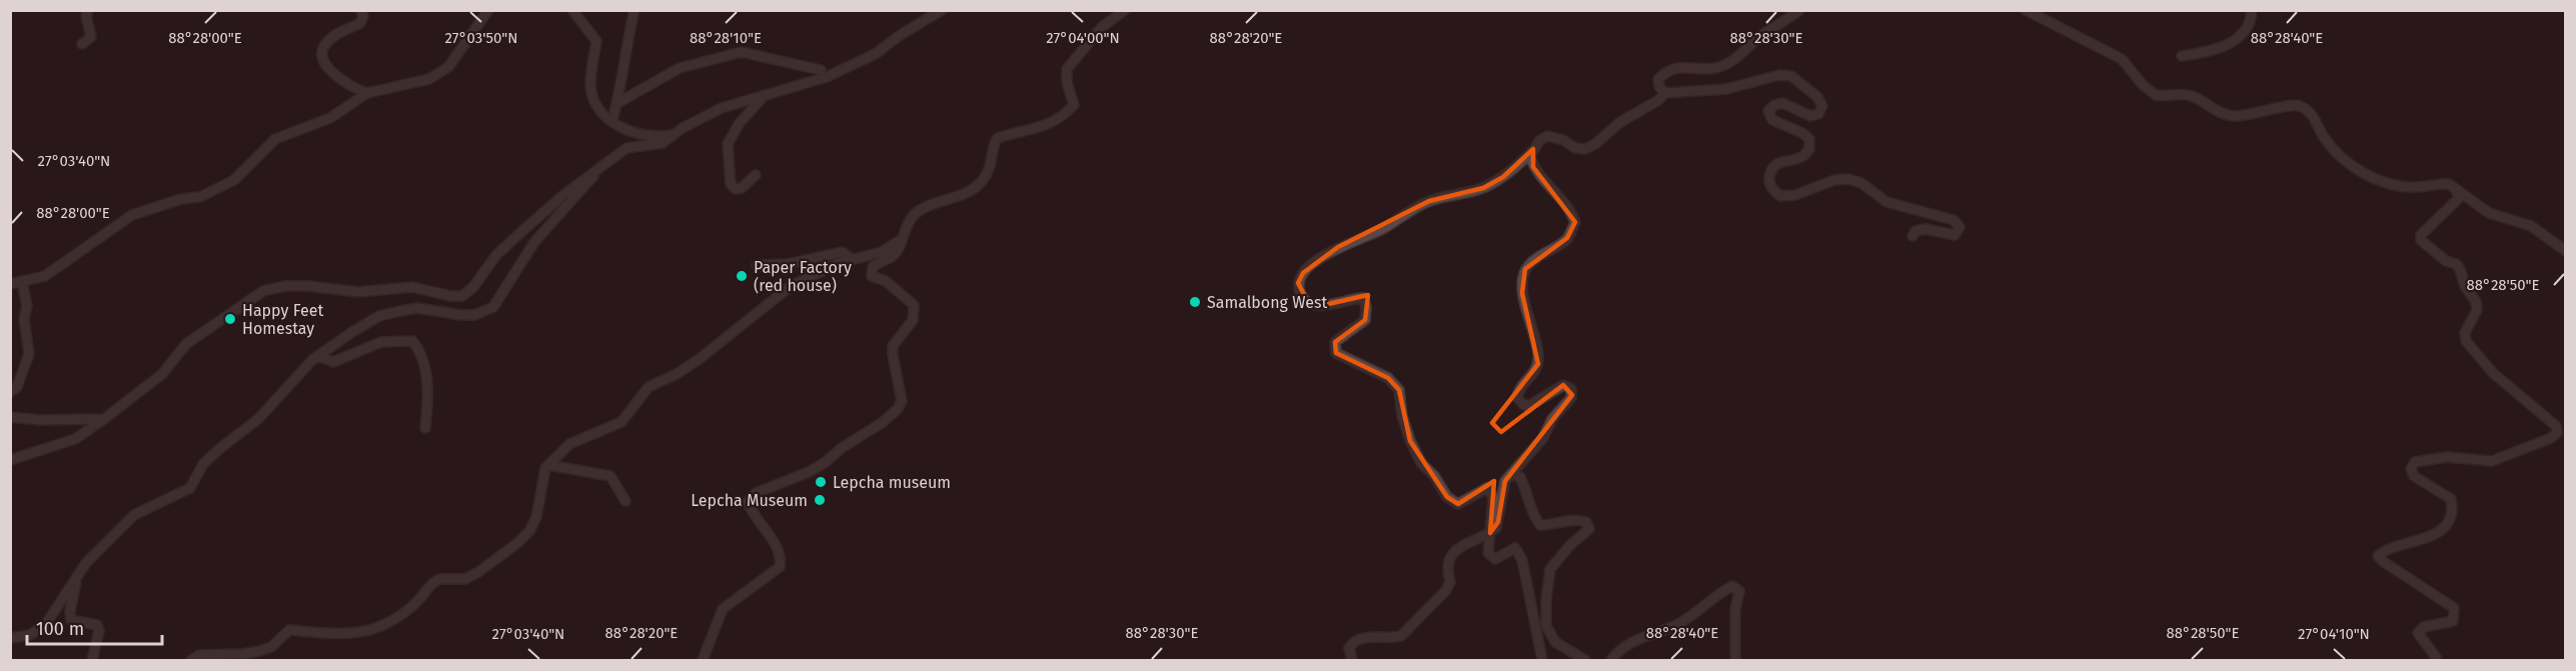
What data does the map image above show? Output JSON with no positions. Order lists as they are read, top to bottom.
{
  "places": [
    "Paper Factory (red house)",
    "Samalbong West",
    "Happy Feet Homestay",
    "Lepcha museum",
    "Lepcha Museum"
  ],
  "scale_bar": "100 m",
  "coordinates": [
    "27°03'50\"N",
    "27°04'00\"N",
    "88°28'00\"E",
    "88°28'10\"E",
    "88°28'20\"E",
    "88°28'30\"E",
    "88°28'40\"E",
    "27°03'40\"N",
    "88°28'50\"E",
    "27°04'10\"N"
  ]
}
